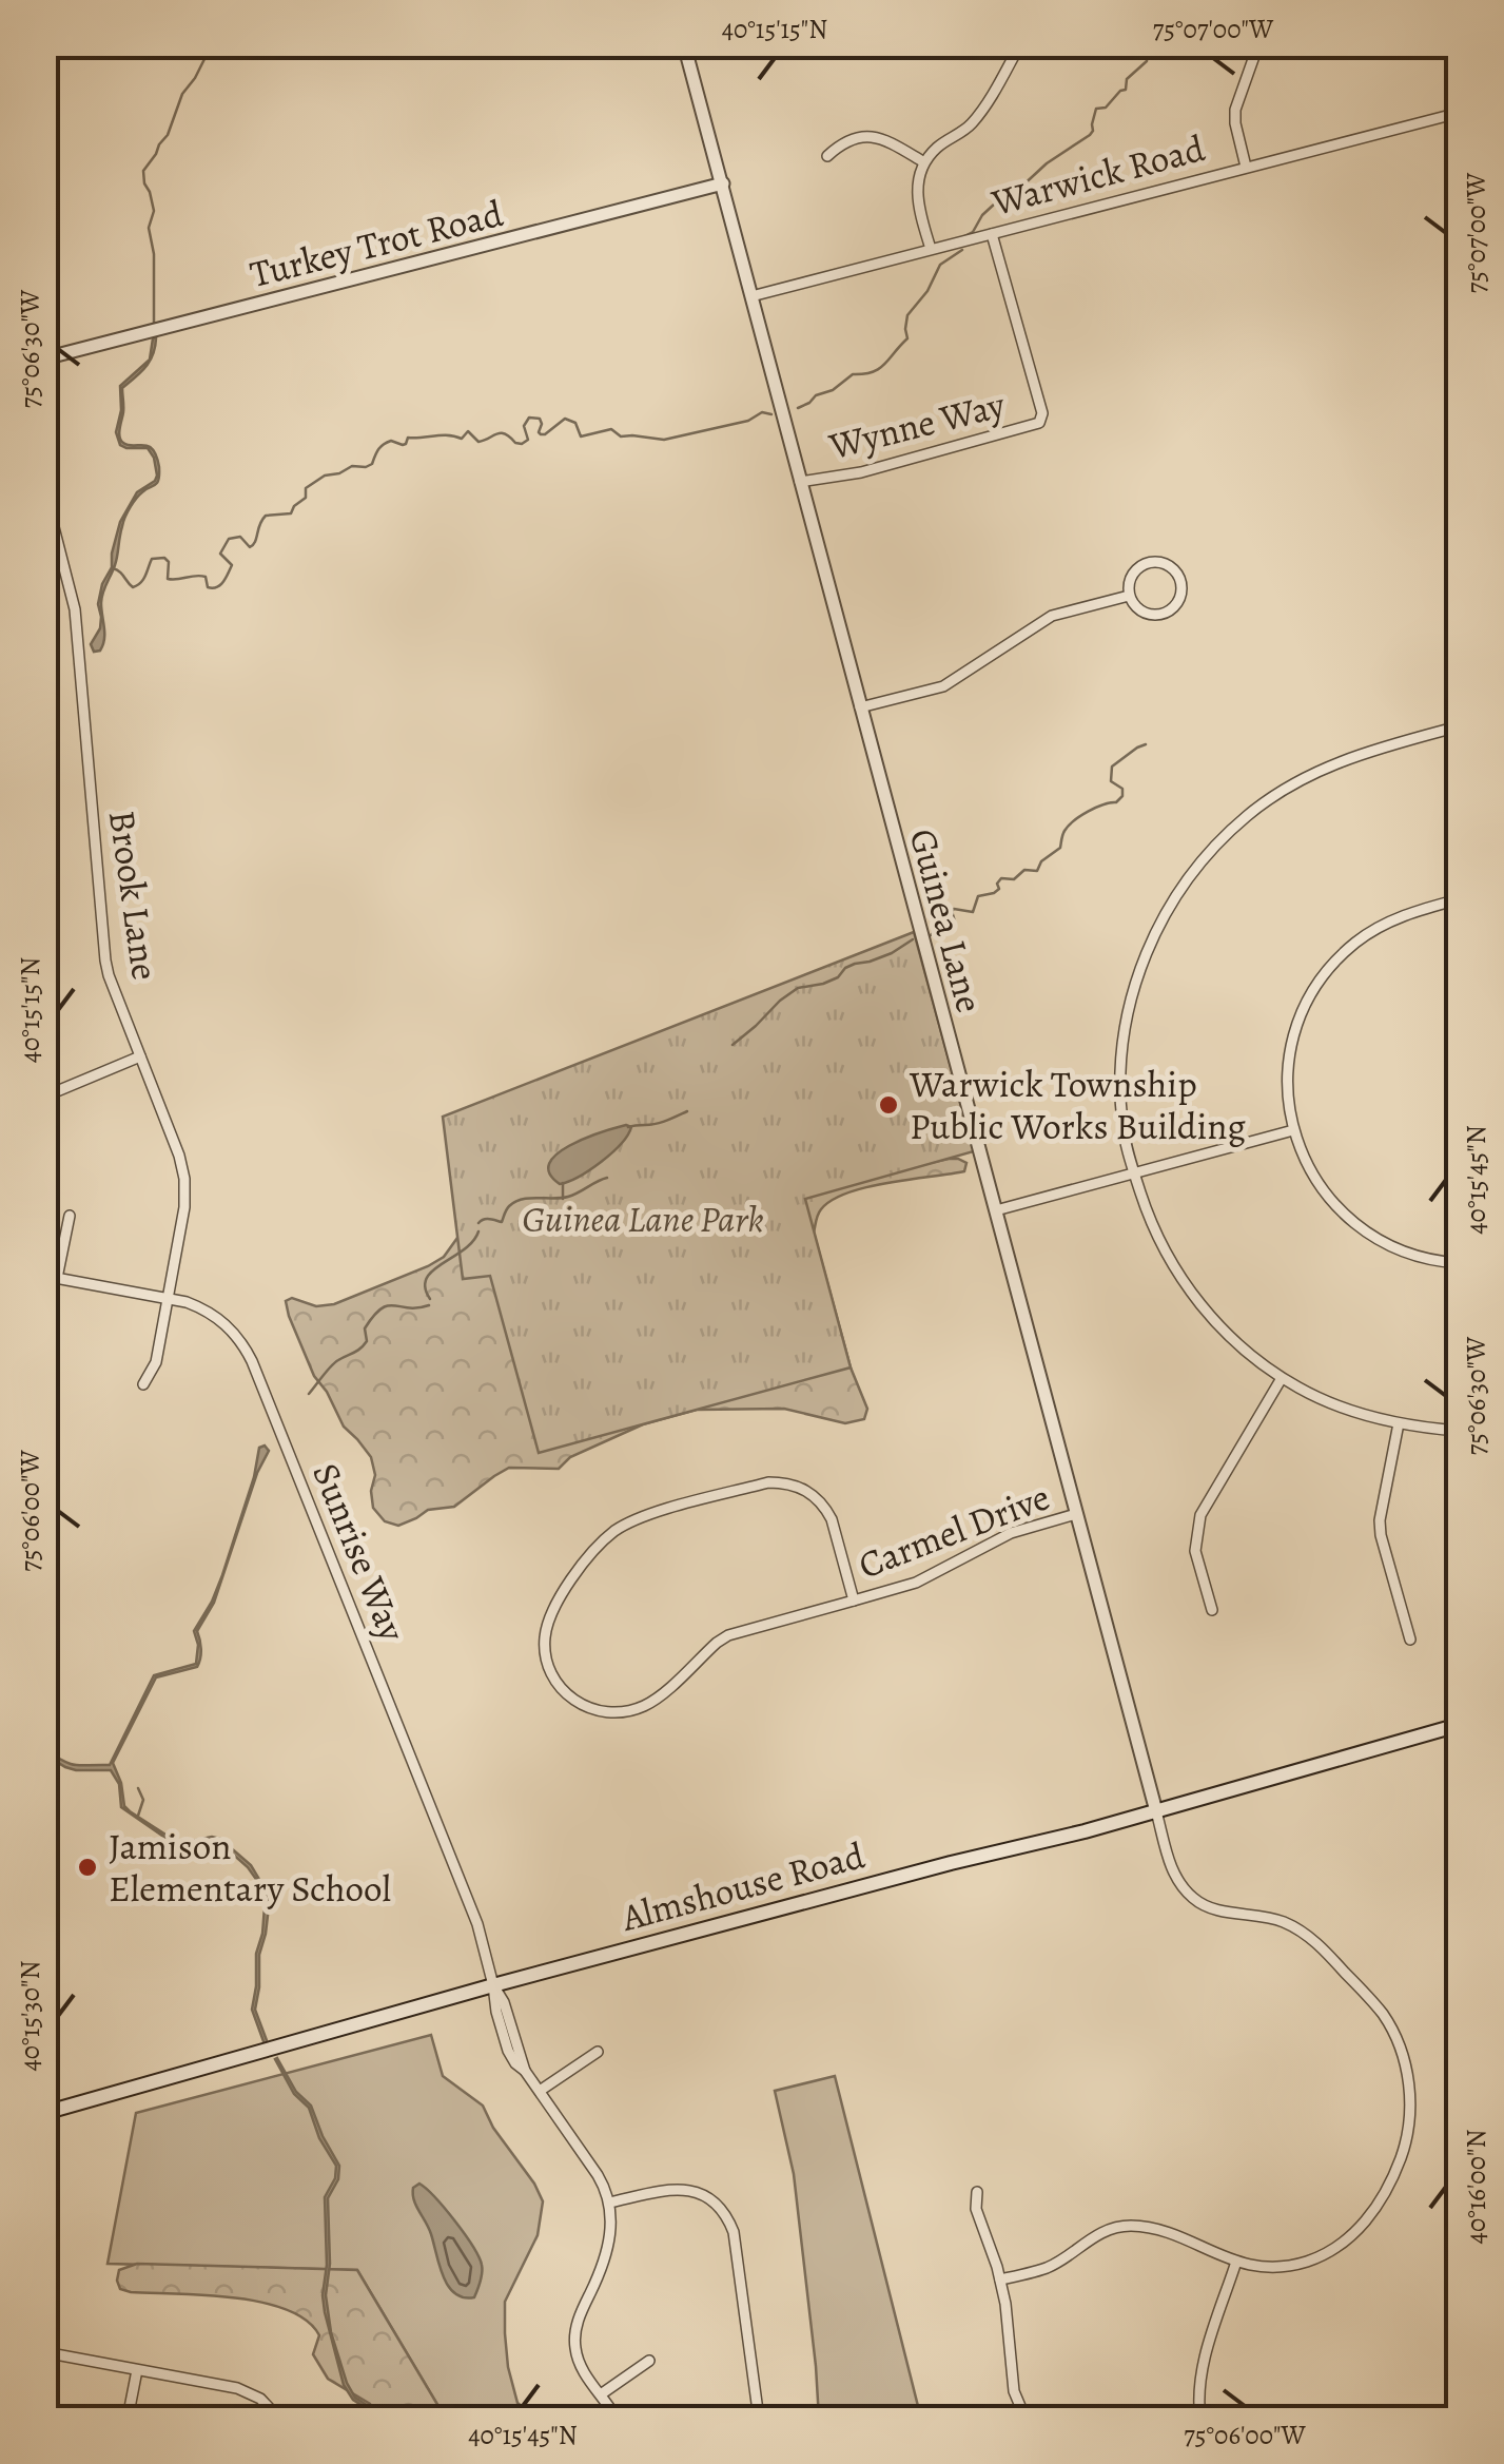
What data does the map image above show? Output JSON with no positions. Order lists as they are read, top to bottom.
{
  "streets": {
    "main road": ["Almshouse Road"],
    "street": [
      "Warwick Road",
      "Turkey Trot Road",
      "Wynne Way",
      "Brook Lane",
      "Guinea Lane",
      "Carmel Drive",
      "Sunrise Way"
    ]
  },
  "crossings": [
    ["Warwick Road", "Wynne Way"],
    ["Warwick Road", "Guinea Lane"],
    ["Turkey Trot Road", "Guinea Lane"],
    ["Wynne Way", "Guinea Lane"],
    ["Brook Lane", "Sunrise Way"],
    ["Guinea Lane", "Carmel Drive"],
    ["Guinea Lane", "Almshouse Road"],
    ["Sunrise Way", "Almshouse Road"]
  ],
  "parks": ["Guinea Lane Park"],
  "places": ["Warwick Township Public Works Building", "Jamison Elementary School"],
  "coordinates": [
    "40°15'15\"N",
    "75°07'00\"W",
    "75°06'30\"W",
    "40°15'45\"N",
    "75°06'00\"W",
    "40°15'30\"N",
    "40°16'00\"N"
  ]
}
